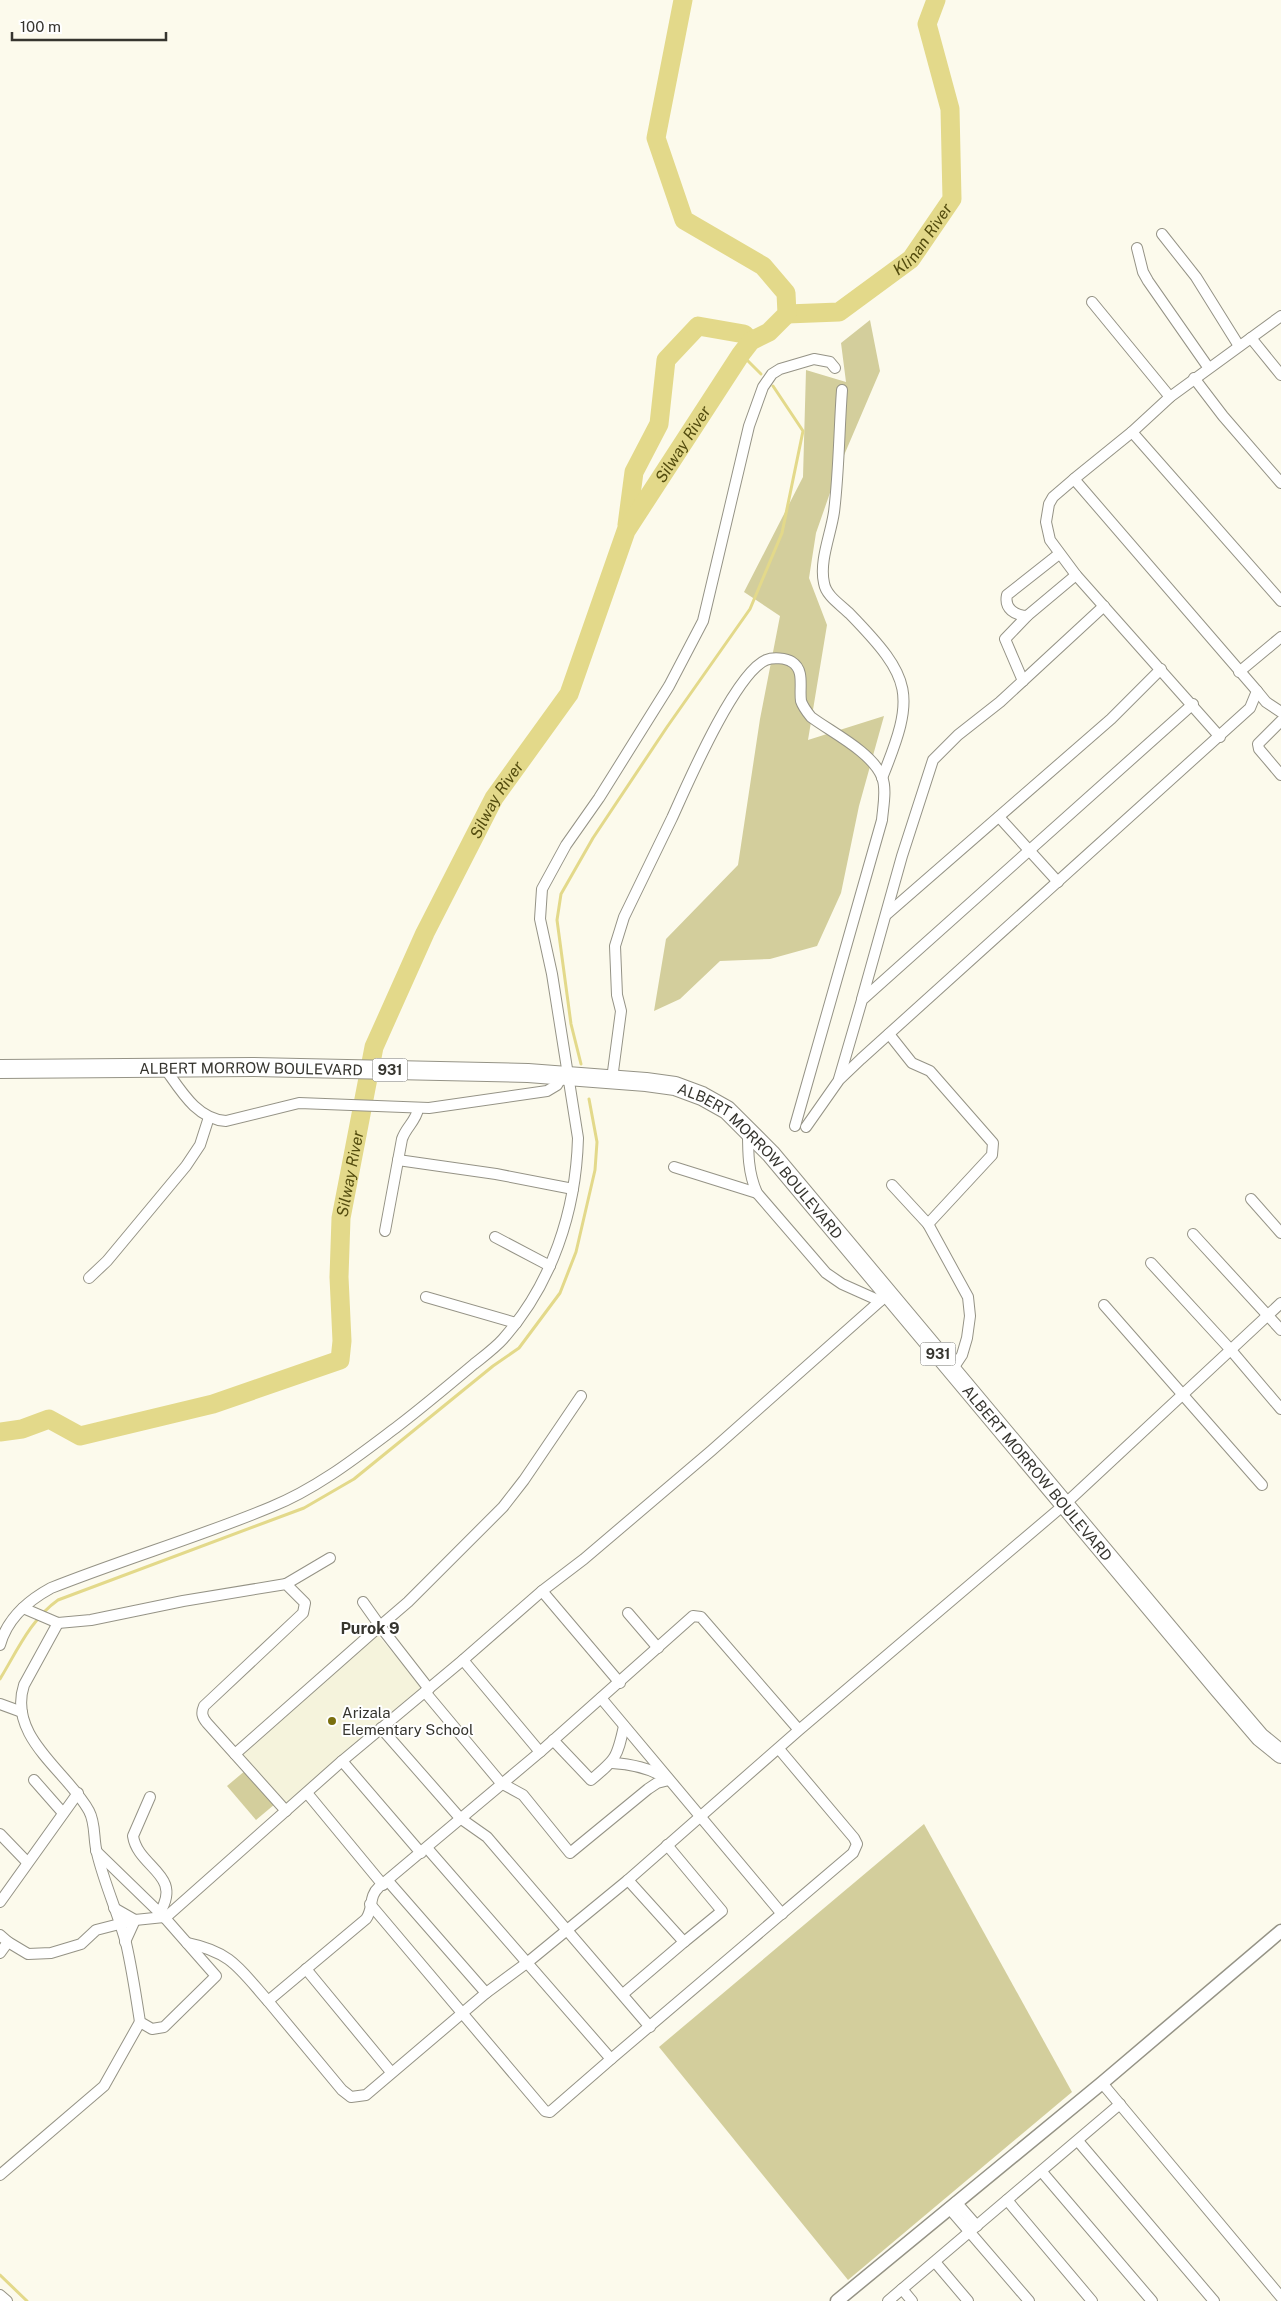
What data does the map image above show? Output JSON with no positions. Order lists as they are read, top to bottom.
{
  "streets": {
    "highway": ["ALBERT MORROW BOULEVARD", "931"]
  },
  "districts": ["Purok 9"],
  "water": ["Klinan River", "Silway River"],
  "places": ["Arizala Elementary School"],
  "scale_bar": "100 m"
}
